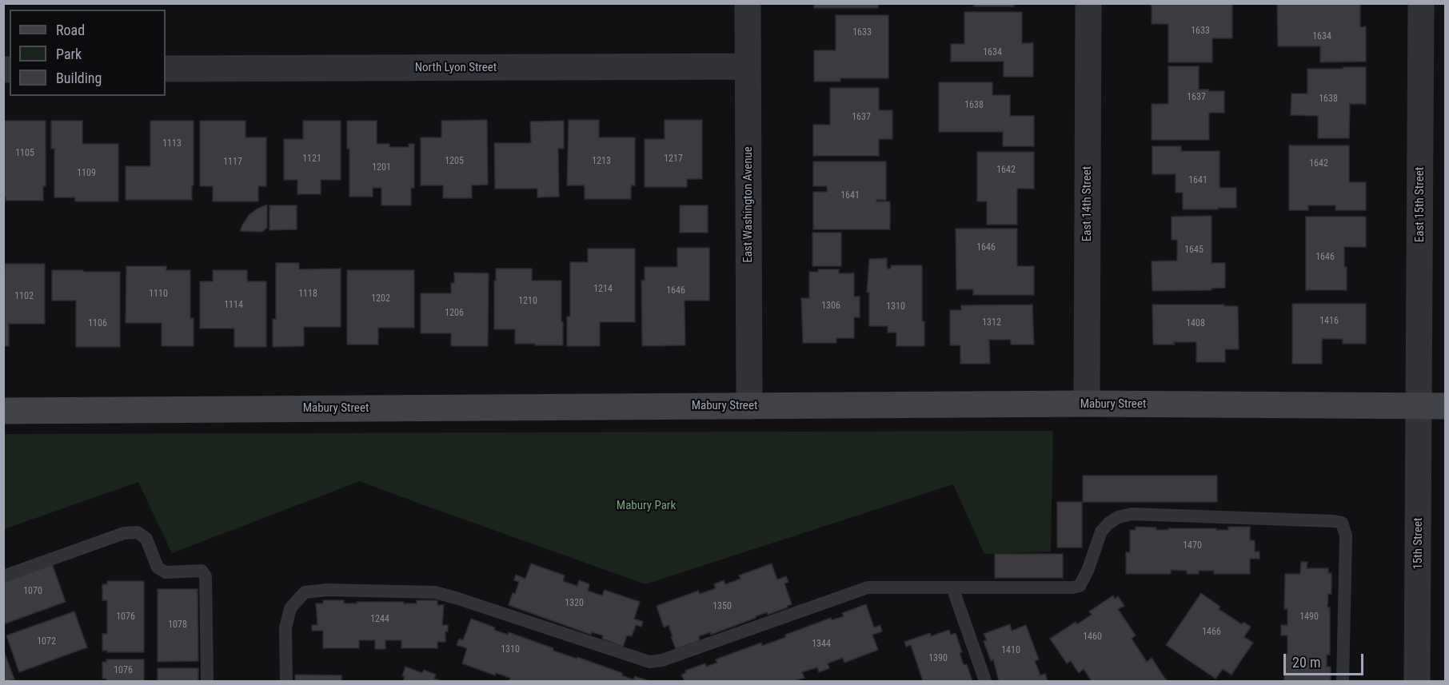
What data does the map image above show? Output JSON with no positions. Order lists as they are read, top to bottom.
{
  "streets": {
    "street": [
      "North Lyon Street",
      "East 14th Street",
      "East Washington Avenue",
      "East 15th Street",
      "Mabury Street",
      "15th Street"
    ]
  },
  "crossings": [
    ["North Lyon Street", "East Washington Avenue"],
    ["East 14th Street", "Mabury Street"],
    ["East Washington Avenue", "Mabury Street"],
    ["East 15th Street", "Mabury Street"],
    ["East 15th Street", "15th Street"],
    ["Mabury Street", "15th Street"]
  ],
  "parks": ["Mabury Park"],
  "house_numbers": [
    "1633",
    "1633",
    "1634",
    "1634",
    "1637",
    "1638",
    "1638",
    "1637",
    "1113",
    "1105",
    "1121",
    "1217",
    "1205",
    "1213",
    "1117",
    "1642",
    "1201",
    "1642",
    "1109",
    "1641",
    "1641",
    "1646",
    "1645",
    "1646",
    "1214",
    "1646",
    "1110",
    "1118",
    "1102",
    "1202",
    "1210",
    "1114",
    "1306",
    "1310",
    "1206",
    "1416",
    "1312",
    "1106",
    "1408",
    "1470",
    "1070",
    "1320",
    "1350",
    "1076",
    "1490",
    "1244",
    "1078",
    "1466",
    "1460",
    "1072",
    "1344",
    "1310",
    "1410",
    "1390",
    "1076"
  ],
  "legend": ["Road", "Park", "Building"],
  "scale_bar": "20 m"
}
